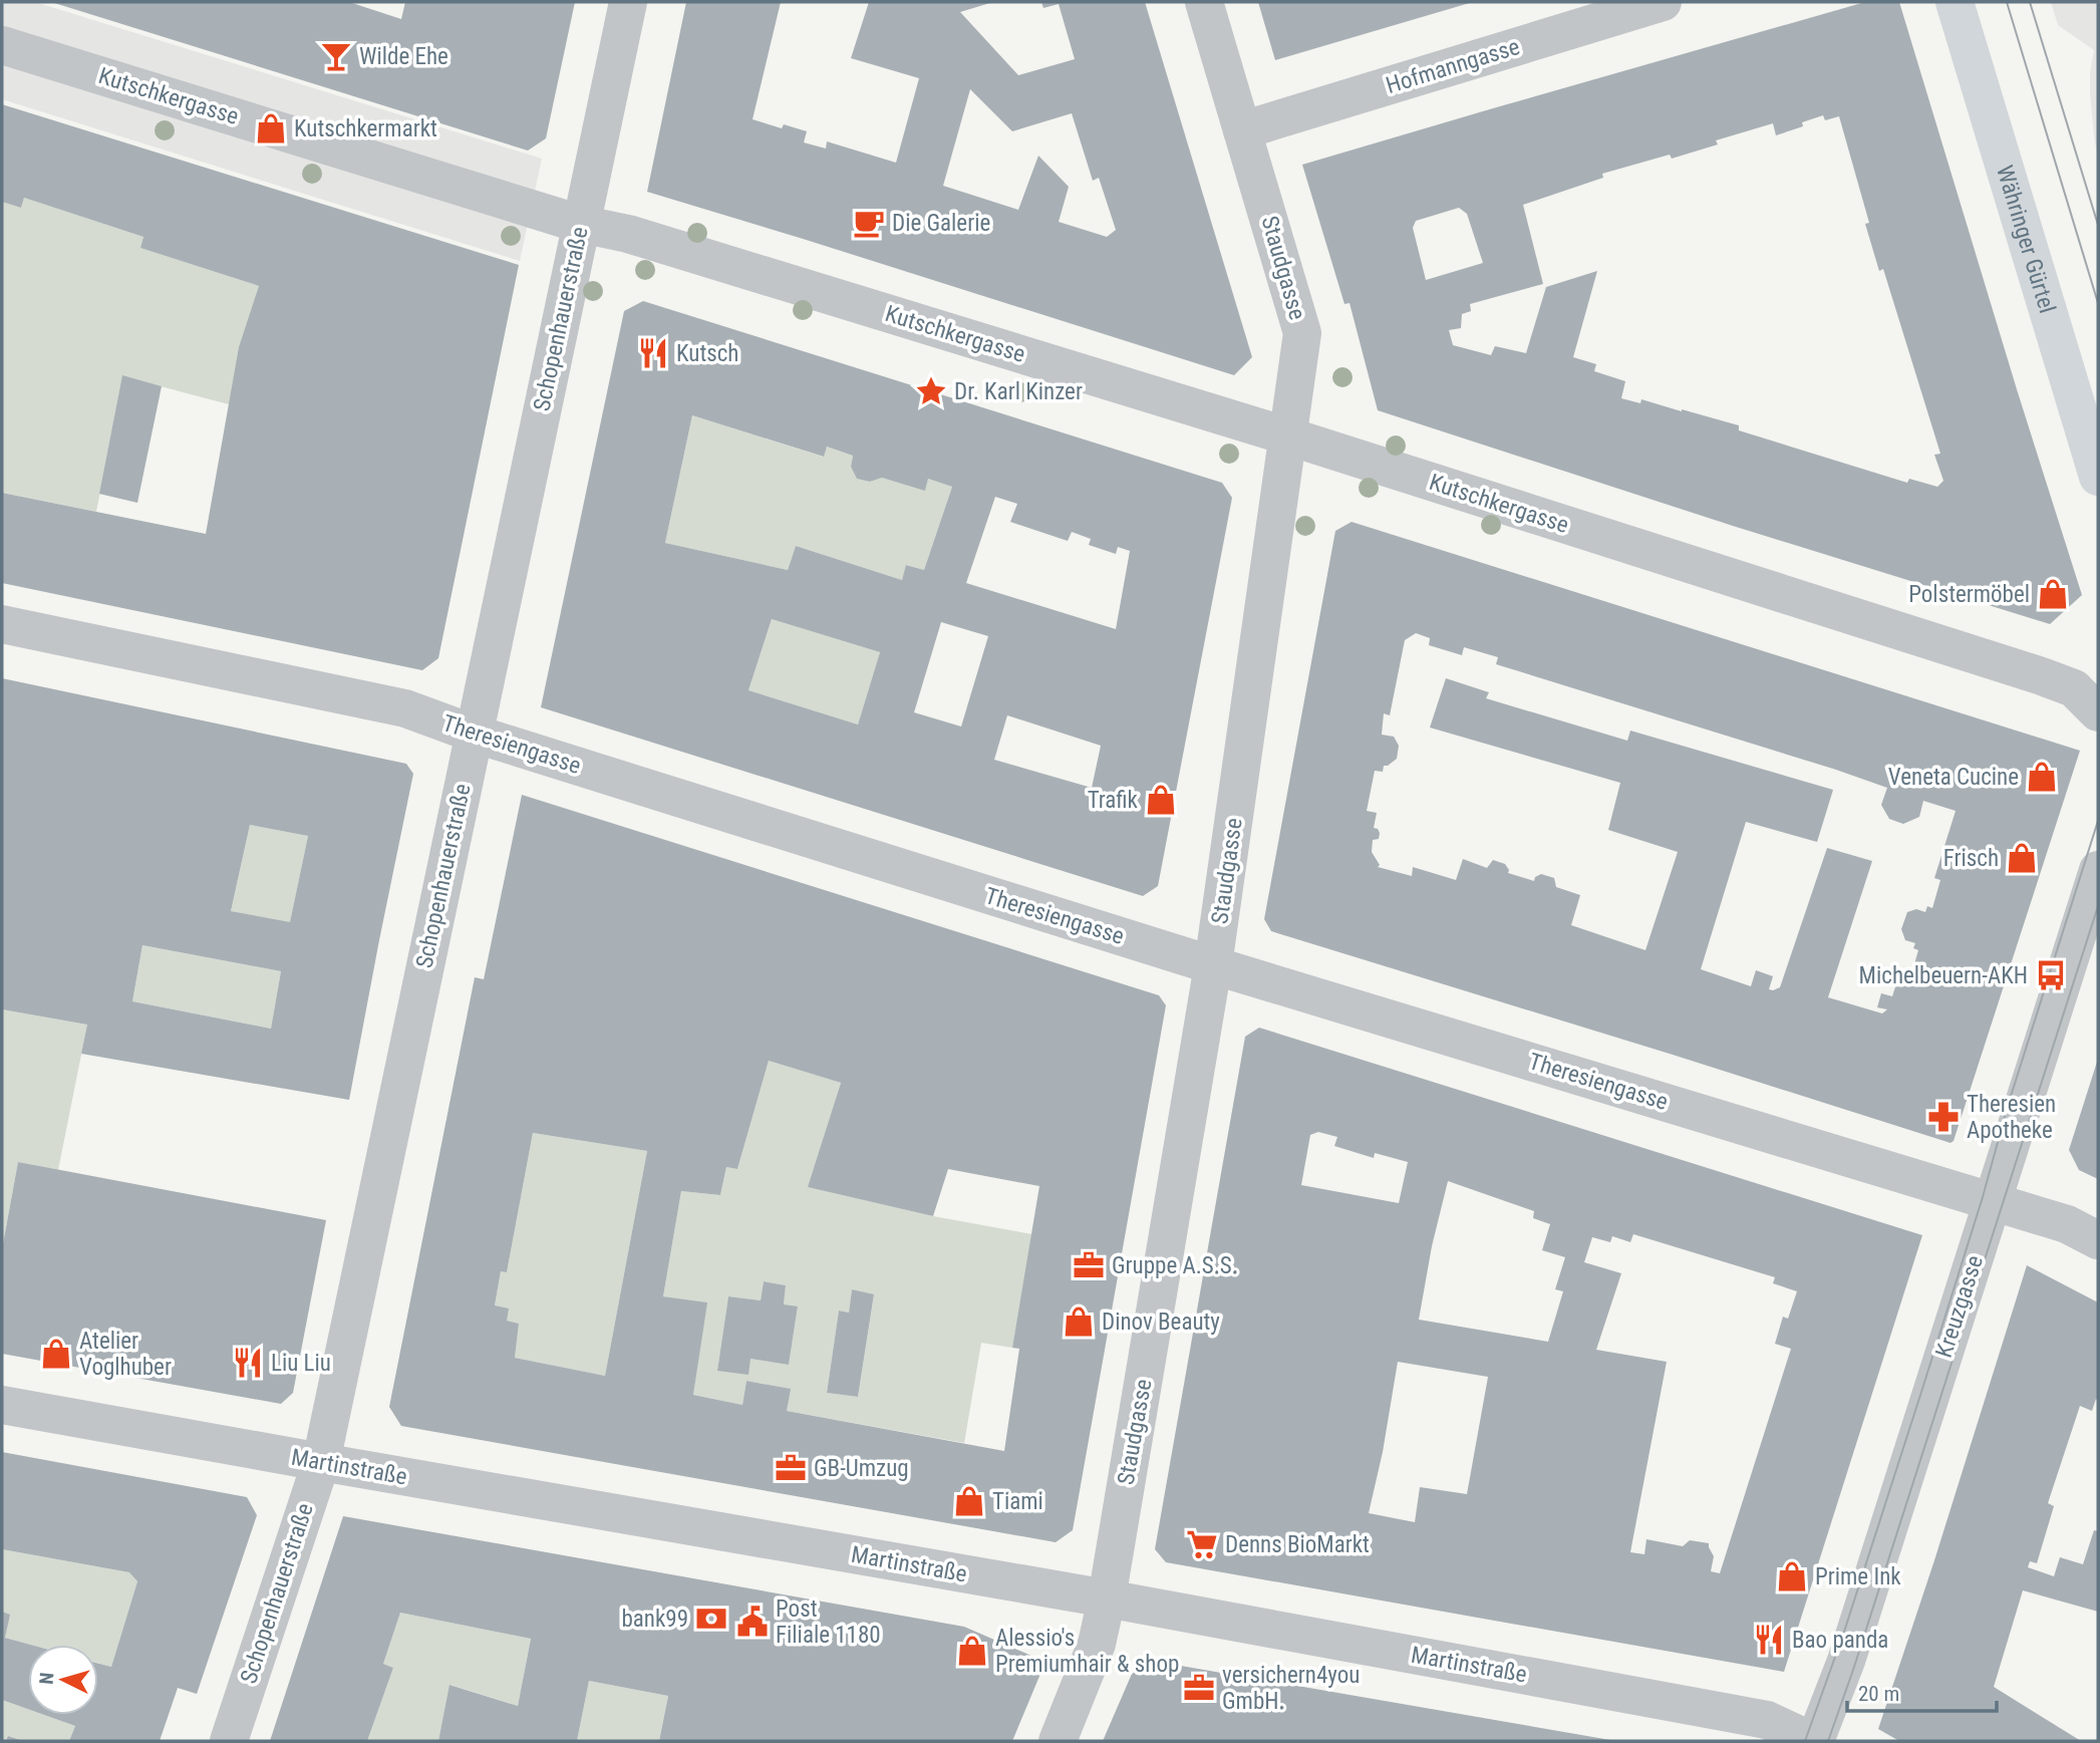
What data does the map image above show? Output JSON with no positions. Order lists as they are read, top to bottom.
{
  "streets": {
    "main road": ["Währinger Gürtel"],
    "street": [
      "Hofmanngasse",
      "Kutschkergasse",
      "Staudgasse",
      "Schopenhauerstraße",
      "Theresiengasse",
      "Kreuzgasse",
      "Martinstraße"
    ]
  },
  "crossings": [
    ["Hofmanngasse", "Staudgasse"],
    ["Kutschkergasse", "Staudgasse"],
    ["Kutschkergasse", "Schopenhauerstraße"],
    ["Staudgasse", "Theresiengasse"],
    ["Staudgasse", "Martinstraße"],
    ["Schopenhauerstraße", "Theresiengasse"],
    ["Schopenhauerstraße", "Martinstraße"],
    ["Theresiengasse", "Kreuzgasse"],
    ["Kreuzgasse", "Martinstraße"]
  ],
  "places": {
    "bar": ["Wilde Ehe"],
    "shop": [
      "Kutschkermarkt",
      "Polstermöbel",
      "Veneta Cucine",
      "Trafik",
      "Frisch",
      "Dinov Beauty",
      "Atelier Voglhuber",
      "Tiami",
      "Prime Ink",
      "Alessio's Premiumhair & shop"
    ],
    "cafe": ["Die Galerie"],
    "restaurant": ["Kutsch", "Liu Liu", "Bao panda"],
    "place": ["Dr. Karl Kinzer"],
    "bus stop": ["Michelbeuern-AKH"],
    "pharmacy": ["Theresien Apotheke"],
    "office": ["Gruppe A.S.S.", "GB-Umzug", "versichern4you GmbH."],
    "supermarket": ["Denns BioMarkt"],
    "bank": ["bank99"],
    "public building": ["Post Filiale 1180"]
  },
  "scale_bar": "20 m",
  "north": "left"
}
